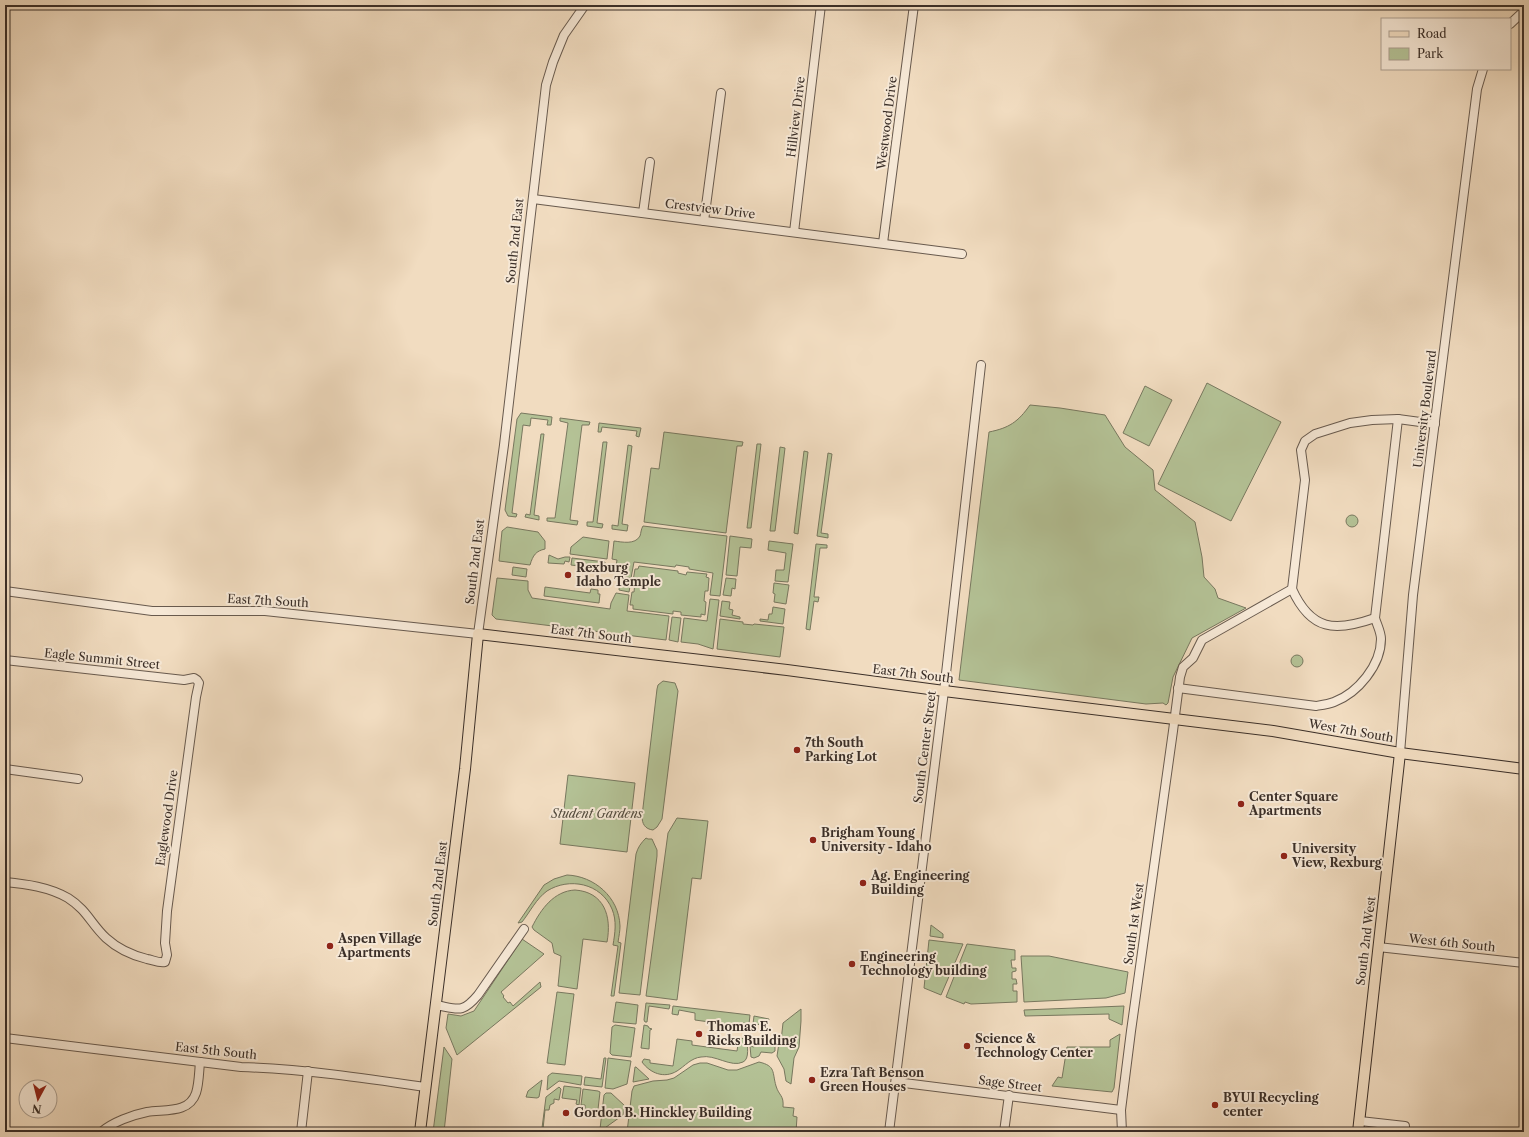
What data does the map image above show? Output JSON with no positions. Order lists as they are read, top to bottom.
{
  "streets": {
    "main road": [
      "South 2nd East",
      "East 7th South",
      "West 7th South",
      "South 2nd West"
    ],
    "street": [
      "Hillview Drive",
      "Westwood Drive",
      "Crestview Drive",
      "University Boulevard",
      "Eagle Summit Street",
      "South Center Street",
      "Eaglewood Drive",
      "South 1st West",
      "West 6th South",
      "East 5th South",
      "Sage Street"
    ]
  },
  "crossings": [
    ["Hillview Drive", "Crestview Drive"],
    ["Westwood Drive", "Crestview Drive"],
    ["Crestview Drive", "South 2nd East"],
    ["South 2nd East", "East 7th South"],
    ["South 2nd East", "East 5th South"],
    ["University Boulevard", "West 7th South"],
    ["University Boulevard", "South 2nd West"],
    ["East 7th South", "West 7th South"],
    ["East 7th South", "South Center Street"],
    ["East 7th South", "South 1st West"],
    ["Eagle Summit Street", "Eaglewood Drive"],
    ["West 7th South", "South 1st West"],
    ["West 7th South", "South 2nd West"],
    ["South Center Street", "Sage Street"],
    ["South 1st West", "Sage Street"],
    ["South 2nd West", "West 6th South"]
  ],
  "parks": ["Student Gardens"],
  "places": [
    "Rexburg Idaho Temple",
    "7th South Parking Lot",
    "Center Square Apartments",
    "Brigham Young University - Idaho",
    "University View, Rexburg",
    "Ag. Engineering Building",
    "Aspen Village Apartments",
    "Engineering Technology building",
    "Thomas E. Ricks Building",
    "Science & Technology Center",
    "Ezra Taft Benson Green Houses",
    "BYUI Recycling center",
    "Gordon B. Hinckley Building"
  ],
  "legend": ["Road", "Park"],
  "north": "bottom"
}
